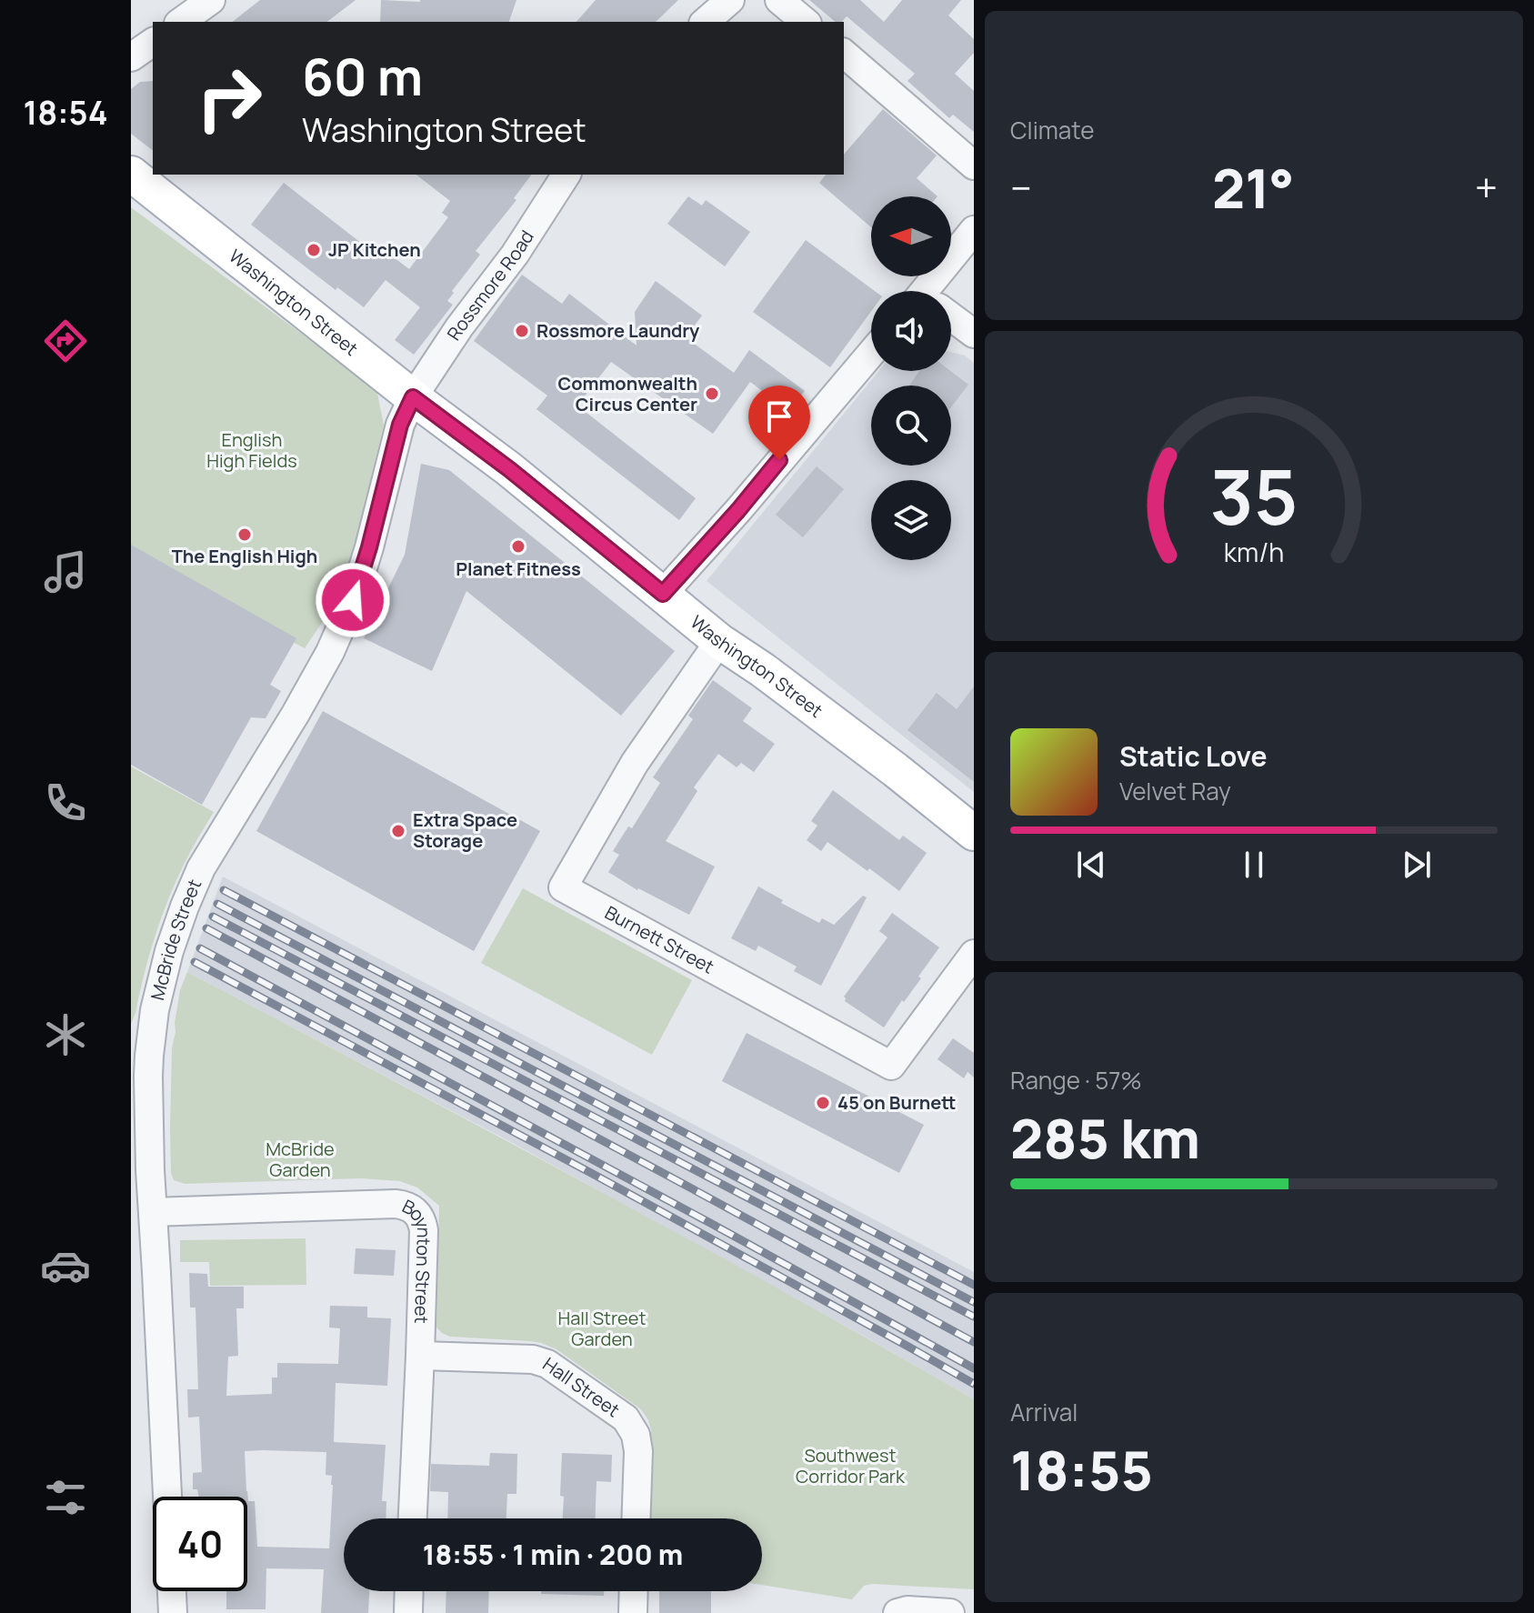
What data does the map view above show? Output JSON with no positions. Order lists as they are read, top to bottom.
{
  "streets": {
    "main road": ["Washington Street"],
    "street": [
      "Rossmore Road",
      "McBride Street",
      "Burnett Street",
      "Boynton Street",
      "Hall Street"
    ]
  },
  "crossings": [
    ["Rossmore Road", "Washington Street"],
    ["Rossmore Road", "McBride Street"],
    ["Washington Street", "McBride Street"],
    ["Washington Street", "Burnett Street"],
    ["McBride Street", "Boynton Street"],
    ["Boynton Street", "Hall Street"]
  ],
  "parks": [
    "English High Fields",
    "McBride Garden",
    "Hall Street Garden",
    "Southwest Corridor Park"
  ],
  "places": [
    "JP Kitchen",
    "Rossmore Laundry",
    "Commonwealth Circus Center",
    "The English High",
    "Planet Fitness",
    "Extra Space Storage",
    "45 on Burnett"
  ],
  "north": "left",
  "page": {
    "tabs": "18:54",
    "tile": [
      "Climate",
      ["Range · 57%", "285 km"],
      ["Arrival", "18:55"]
    ],
    "turn": ["60 m", "Washington Street"],
    "heat": ["−", "21°", "+"],
    "song": ["Static Love", "Velvet Ray"],
    "limit": "40",
    "trip": "18:55 · 1 min · 200 m",
    "gauge": ["35", "km/h"]
  }
}
